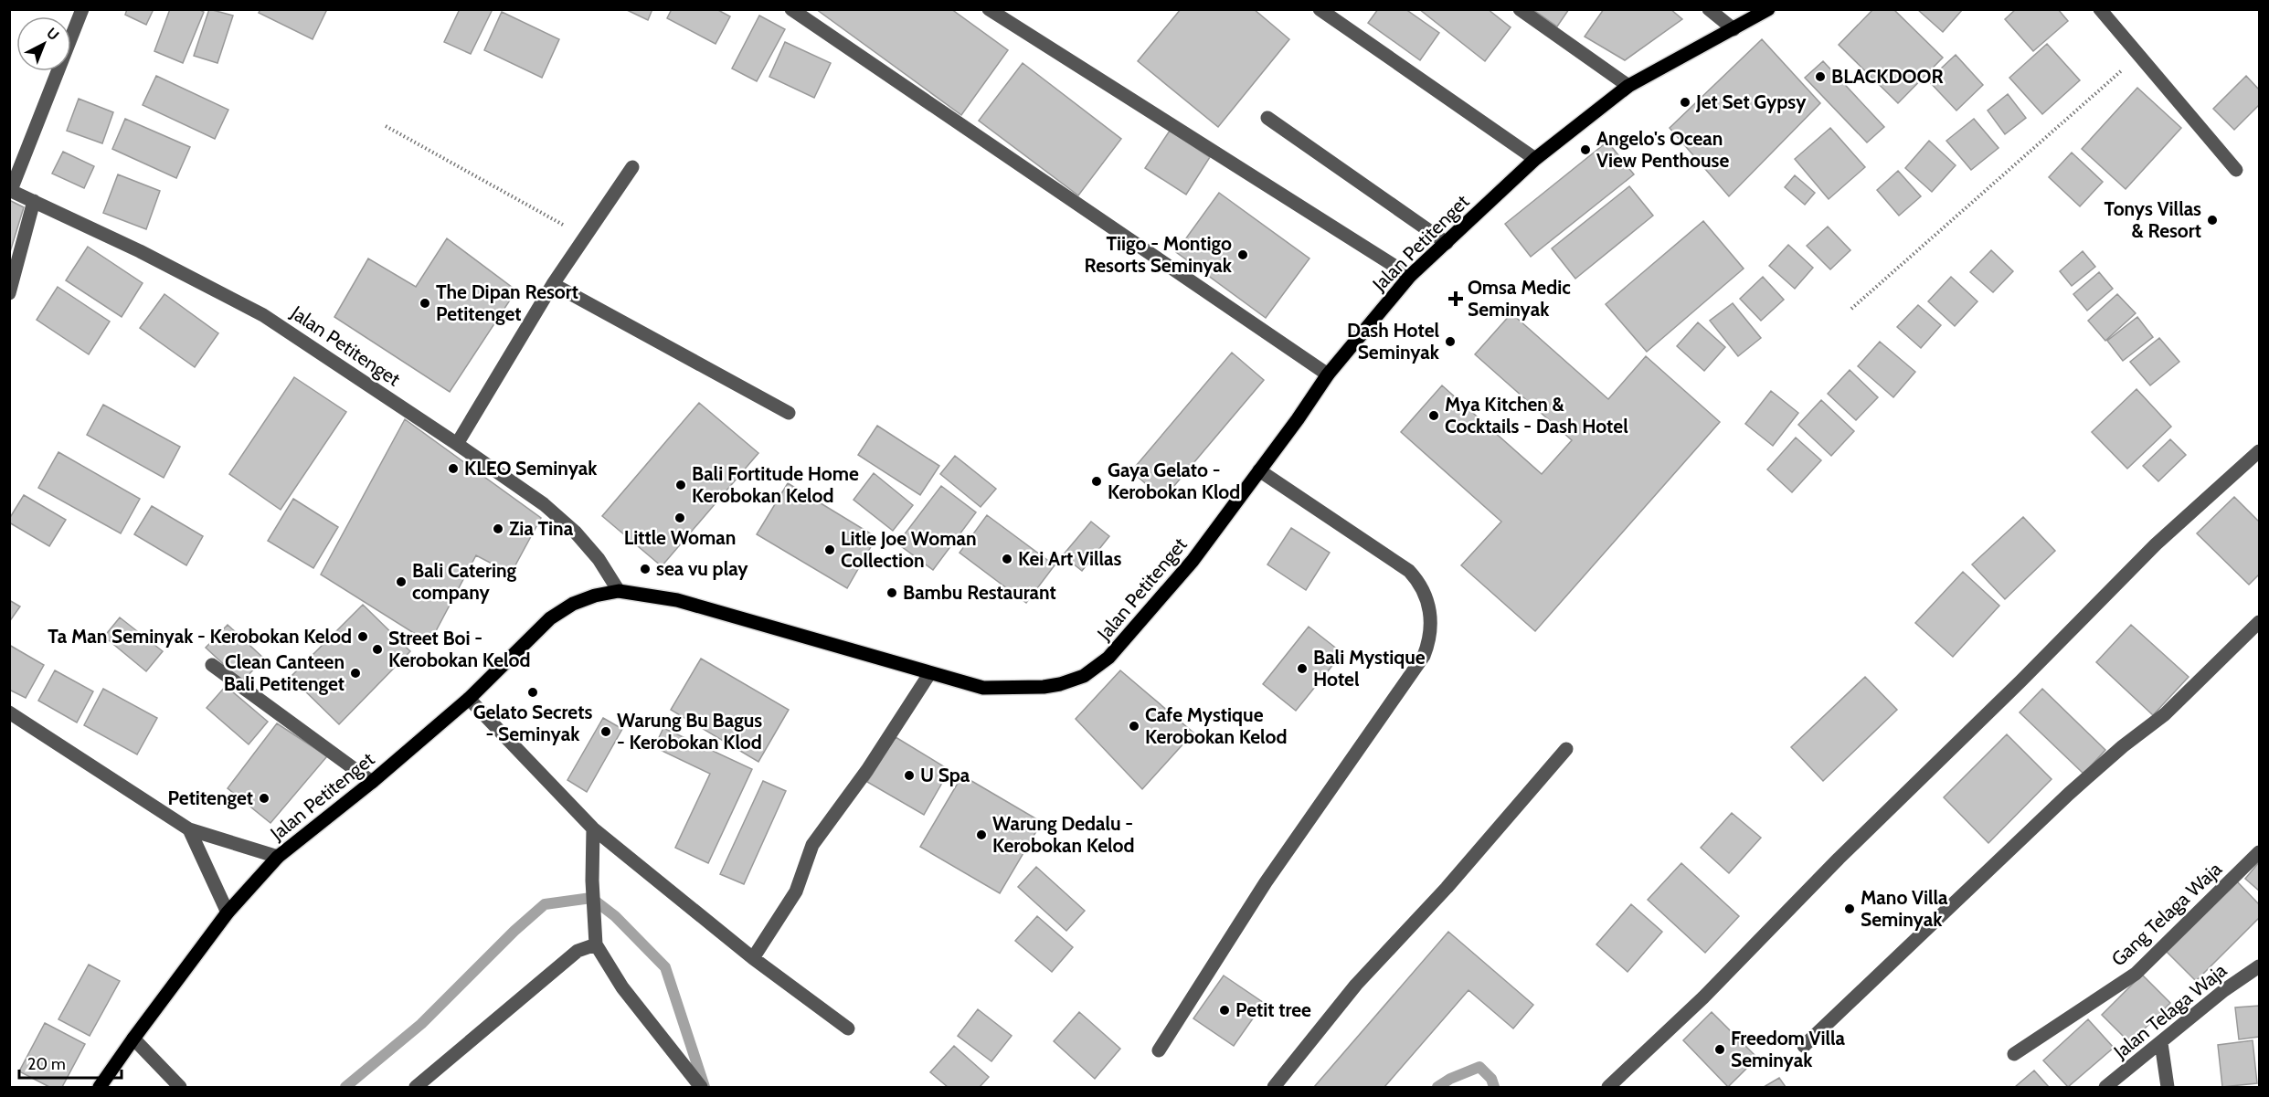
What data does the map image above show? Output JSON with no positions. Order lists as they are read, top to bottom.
{
  "streets": {
    "main road": ["Jalan Petitenget"],
    "street": ["Gang Telaga Waja", "Jalan Telaga Waja"]
  },
  "places": {
    "other": [
      "BLACKDOOR",
      "Jet Set Gypsy",
      "Angelo's Ocean View Penthouse",
      "Tonys Villas & Resort",
      "Tiigo - Montigo Resorts Seminyak",
      "The Dipan Resort Petitenget",
      "Dash Hotel Seminyak",
      "Mya Kitchen & Cocktails - Dash Hotel",
      "KLEO Seminyak",
      "Gaya Gelato - Kerobokan Klod",
      "Bali Fortitude Home Kerobokan Kelod",
      "Little Woman",
      "Zia Tina",
      "Litle Joe Woman Collection",
      "Kei Art Villas",
      "sea vu play",
      "Bali Catering company",
      "Bambu Restaurant",
      "Ta Man Seminyak - Kerobokan Kelod",
      "Street Boi - Kerobokan Kelod",
      "Bali Mystique Hotel",
      "Clean Canteen Bali Petitenget",
      "Gelato Secrets - Seminyak",
      "Cafe Mystique Kerobokan Kelod",
      "Warung Bu Bagus - Kerobokan Klod",
      "U Spa",
      "Petitenget",
      "Warung Dedalu - Kerobokan Kelod",
      "Mano Villa Seminyak",
      "Petit tree",
      "Freedom Villa Seminyak"
    ],
    "health": ["Omsa Medic Seminyak"]
  },
  "scale_bar": "20 m",
  "north": "top right"
}
